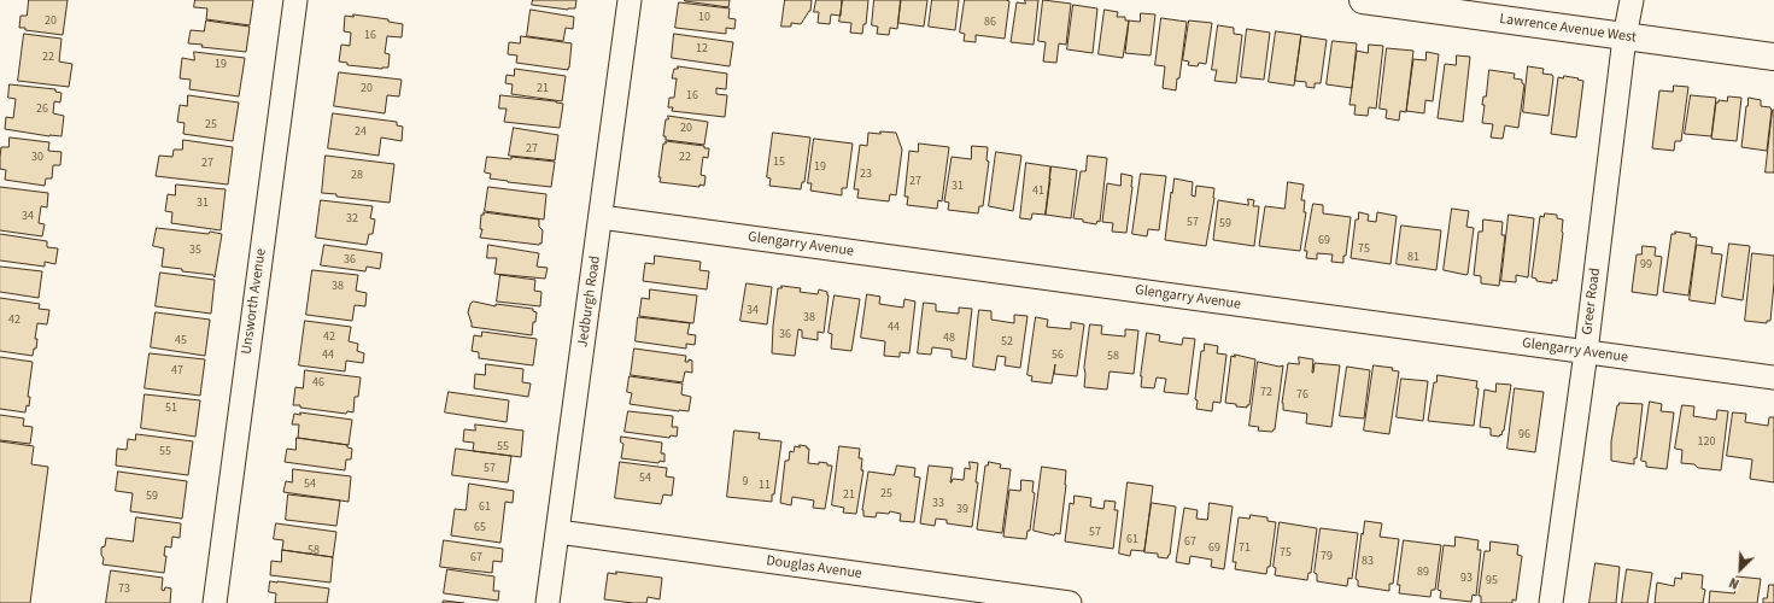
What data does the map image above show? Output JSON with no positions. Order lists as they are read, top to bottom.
{
  "streets": {
    "main road": ["Lawrence Avenue West"],
    "street": [
      "Glengarry Avenue",
      "Unsworth Avenue",
      "Jedburgh Road",
      "Greer Road",
      "Douglas Avenue"
    ]
  },
  "crossings": [
    ["Lawrence Avenue West", "Greer Road"],
    ["Glengarry Avenue", "Jedburgh Road"],
    ["Glengarry Avenue", "Greer Road"],
    ["Jedburgh Road", "Douglas Avenue"]
  ],
  "house_numbers": [
    "10",
    "20",
    "86",
    "16",
    "12",
    "22",
    "19",
    "20",
    "21",
    "16",
    "26",
    "25",
    "20",
    "24",
    "27",
    "30",
    "22",
    "15",
    "27",
    "19",
    "23",
    "28",
    "27",
    "31",
    "41",
    "31",
    "34",
    "32",
    "57",
    "59",
    "69",
    "75",
    "35",
    "81",
    "36",
    "99",
    "38",
    "34",
    "38",
    "42",
    "44",
    "36",
    "42",
    "48",
    "45",
    "52",
    "44",
    "56",
    "58",
    "47",
    "46",
    "72",
    "76",
    "51",
    "96",
    "120",
    "55",
    "55",
    "57",
    "54",
    "9",
    "54",
    "11",
    "25",
    "21",
    "59",
    "33",
    "61",
    "39",
    "65",
    "57",
    "61",
    "67",
    "69",
    "71",
    "58",
    "75",
    "79",
    "67",
    "83",
    "89",
    "93",
    "95",
    "73"
  ],
  "north": "bottom left"
}
